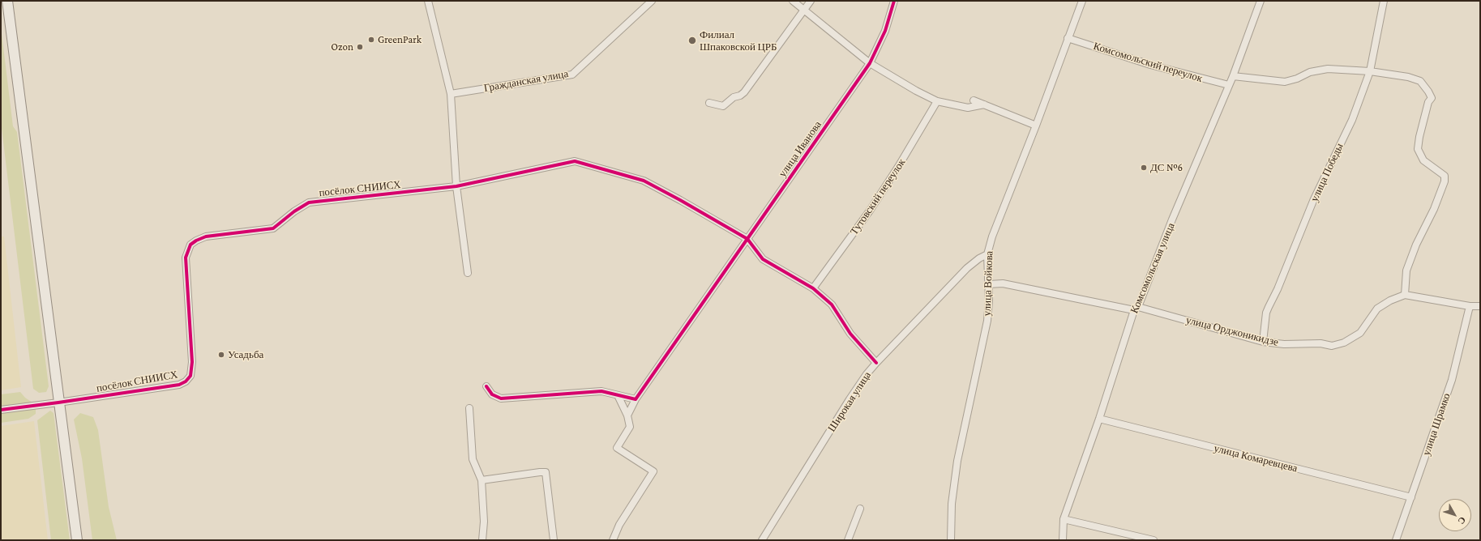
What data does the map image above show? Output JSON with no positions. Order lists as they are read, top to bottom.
{
  "streets": {
    "street": [
      "Комсомольский переулок",
      "Гражданская улица",
      "улица Иванова",
      "улица Победы",
      "посёлок СНИИСХ",
      "Тутовский переулок",
      "Комсомольская улица",
      "улица Войкова",
      "улица Орджоникидзе",
      "Широкая улица",
      "улица Шрамко",
      "улица Комаревцева"
    ]
  },
  "crossings": [
    ["Комсомольский переулок", "Комсомольская улица"],
    ["Комсомольский переулок", "улица Войкова"],
    ["улица Иванова", "посёлок СНИИСХ"],
    ["улица Победы", "улица Орджоникидзе"],
    ["Комсомольская улица", "улица Орджоникидзе"],
    ["Комсомольская улица", "улица Комаревцева"],
    ["улица Войкова", "улица Орджоникидзе"],
    ["улица Войкова", "Широкая улица"],
    ["улица Шрамко", "улица Комаревцева"]
  ],
  "places": [
    "GreenPark",
    "Филиал Шпаковской ЦРБ",
    "Ozon",
    "ДС №6",
    "Усадьба"
  ],
  "north": "bottom right"
}
